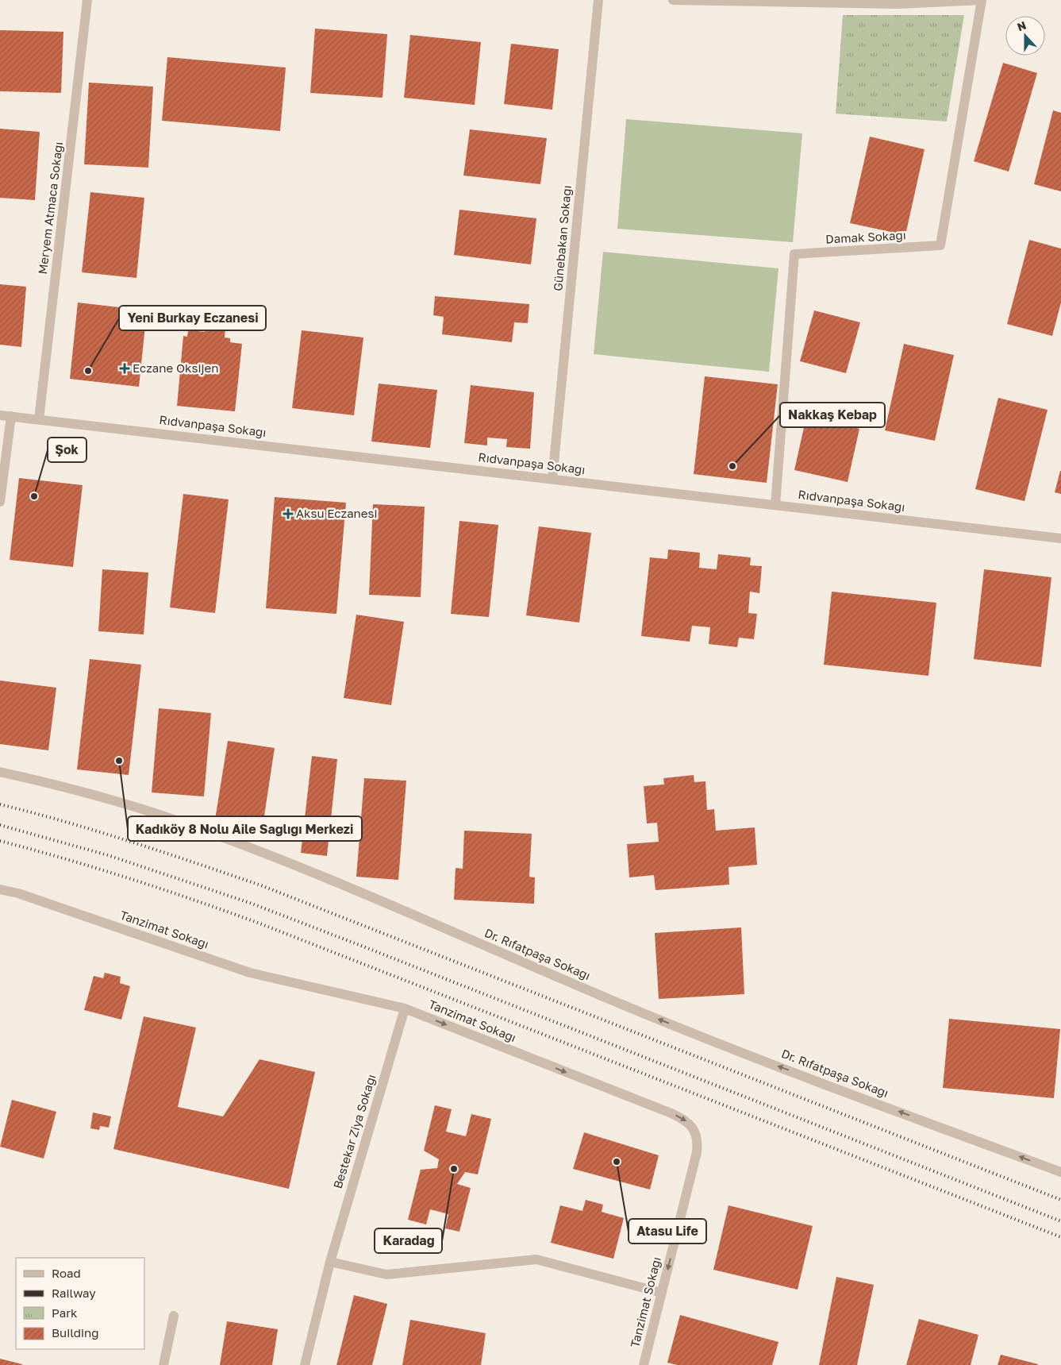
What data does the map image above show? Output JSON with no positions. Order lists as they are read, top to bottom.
{
  "streets": {
    "street": [
      "Meryem Atmaca Sokağı",
      "Damak Sokağı",
      "Günebakan Sokağı",
      "Rıdvanpaşa Sokağı",
      "Tanzimat Sokağı",
      "Dr. Rıfatpaşa Sokağı",
      "Bestekar Ziya Sokağı"
    ]
  },
  "crossings": [
    ["Meryem Atmaca Sokağı", "Rıdvanpaşa Sokağı"],
    ["Damak Sokağı", "Rıdvanpaşa Sokağı"],
    ["Günebakan Sokağı", "Rıdvanpaşa Sokağı"],
    ["Tanzimat Sokağı", "Bestekar Ziya Sokağı"]
  ],
  "one_way": ["Dr. Rıfatpaşa Sokağı"],
  "places": {
    "health": ["Eczane Oksijen", "Aksu Eczanesi"],
    "other": [
      "Yeni Burkay Eczanesi",
      "Nakkaş Kebap",
      "Şok",
      "Kadıköy 8 Nolu Aile Sağlığı Merkezi",
      "Atasu Life",
      "Karadağ"
    ]
  },
  "legend": [
    "Road",
    "Railway",
    "Park",
    "Building"
  ],
  "north": "top"
}
